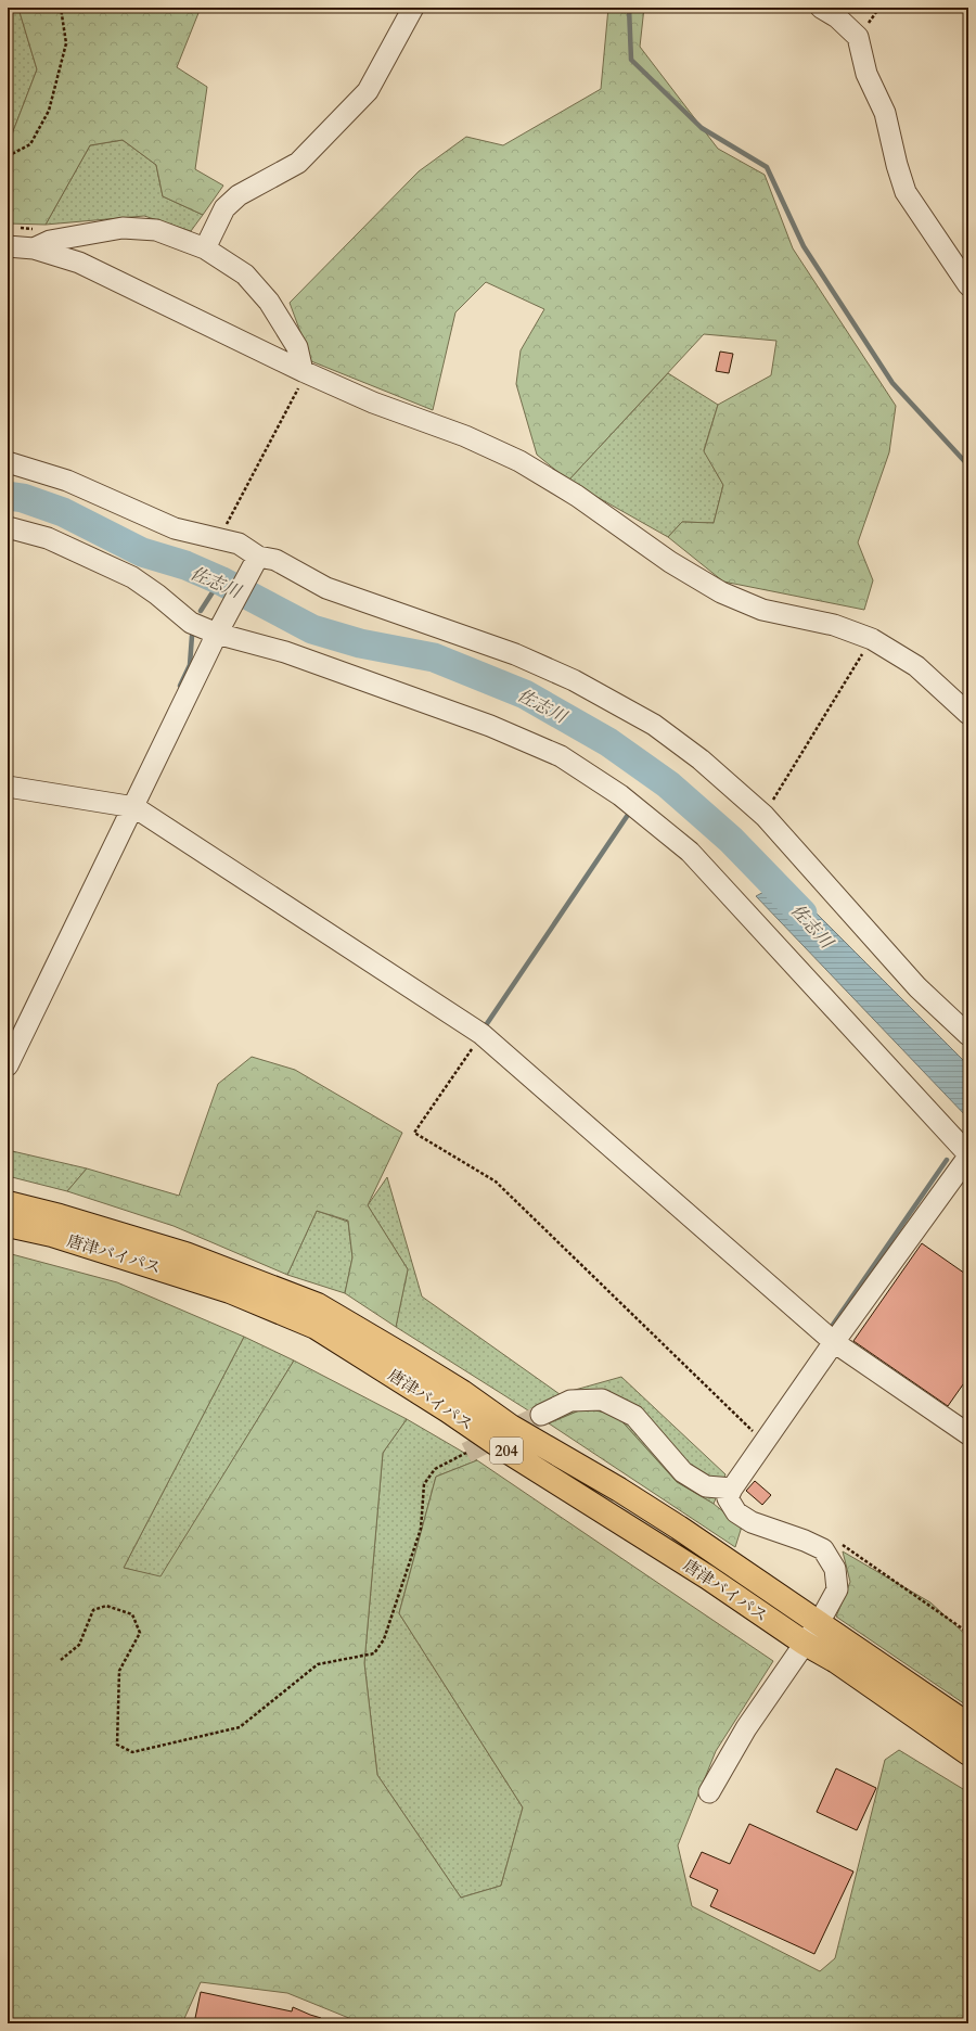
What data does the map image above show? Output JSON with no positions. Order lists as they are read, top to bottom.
{
  "streets": {
    "highway": ["唐津バイパス", "204"]
  },
  "water": ["佐志川"]
}
